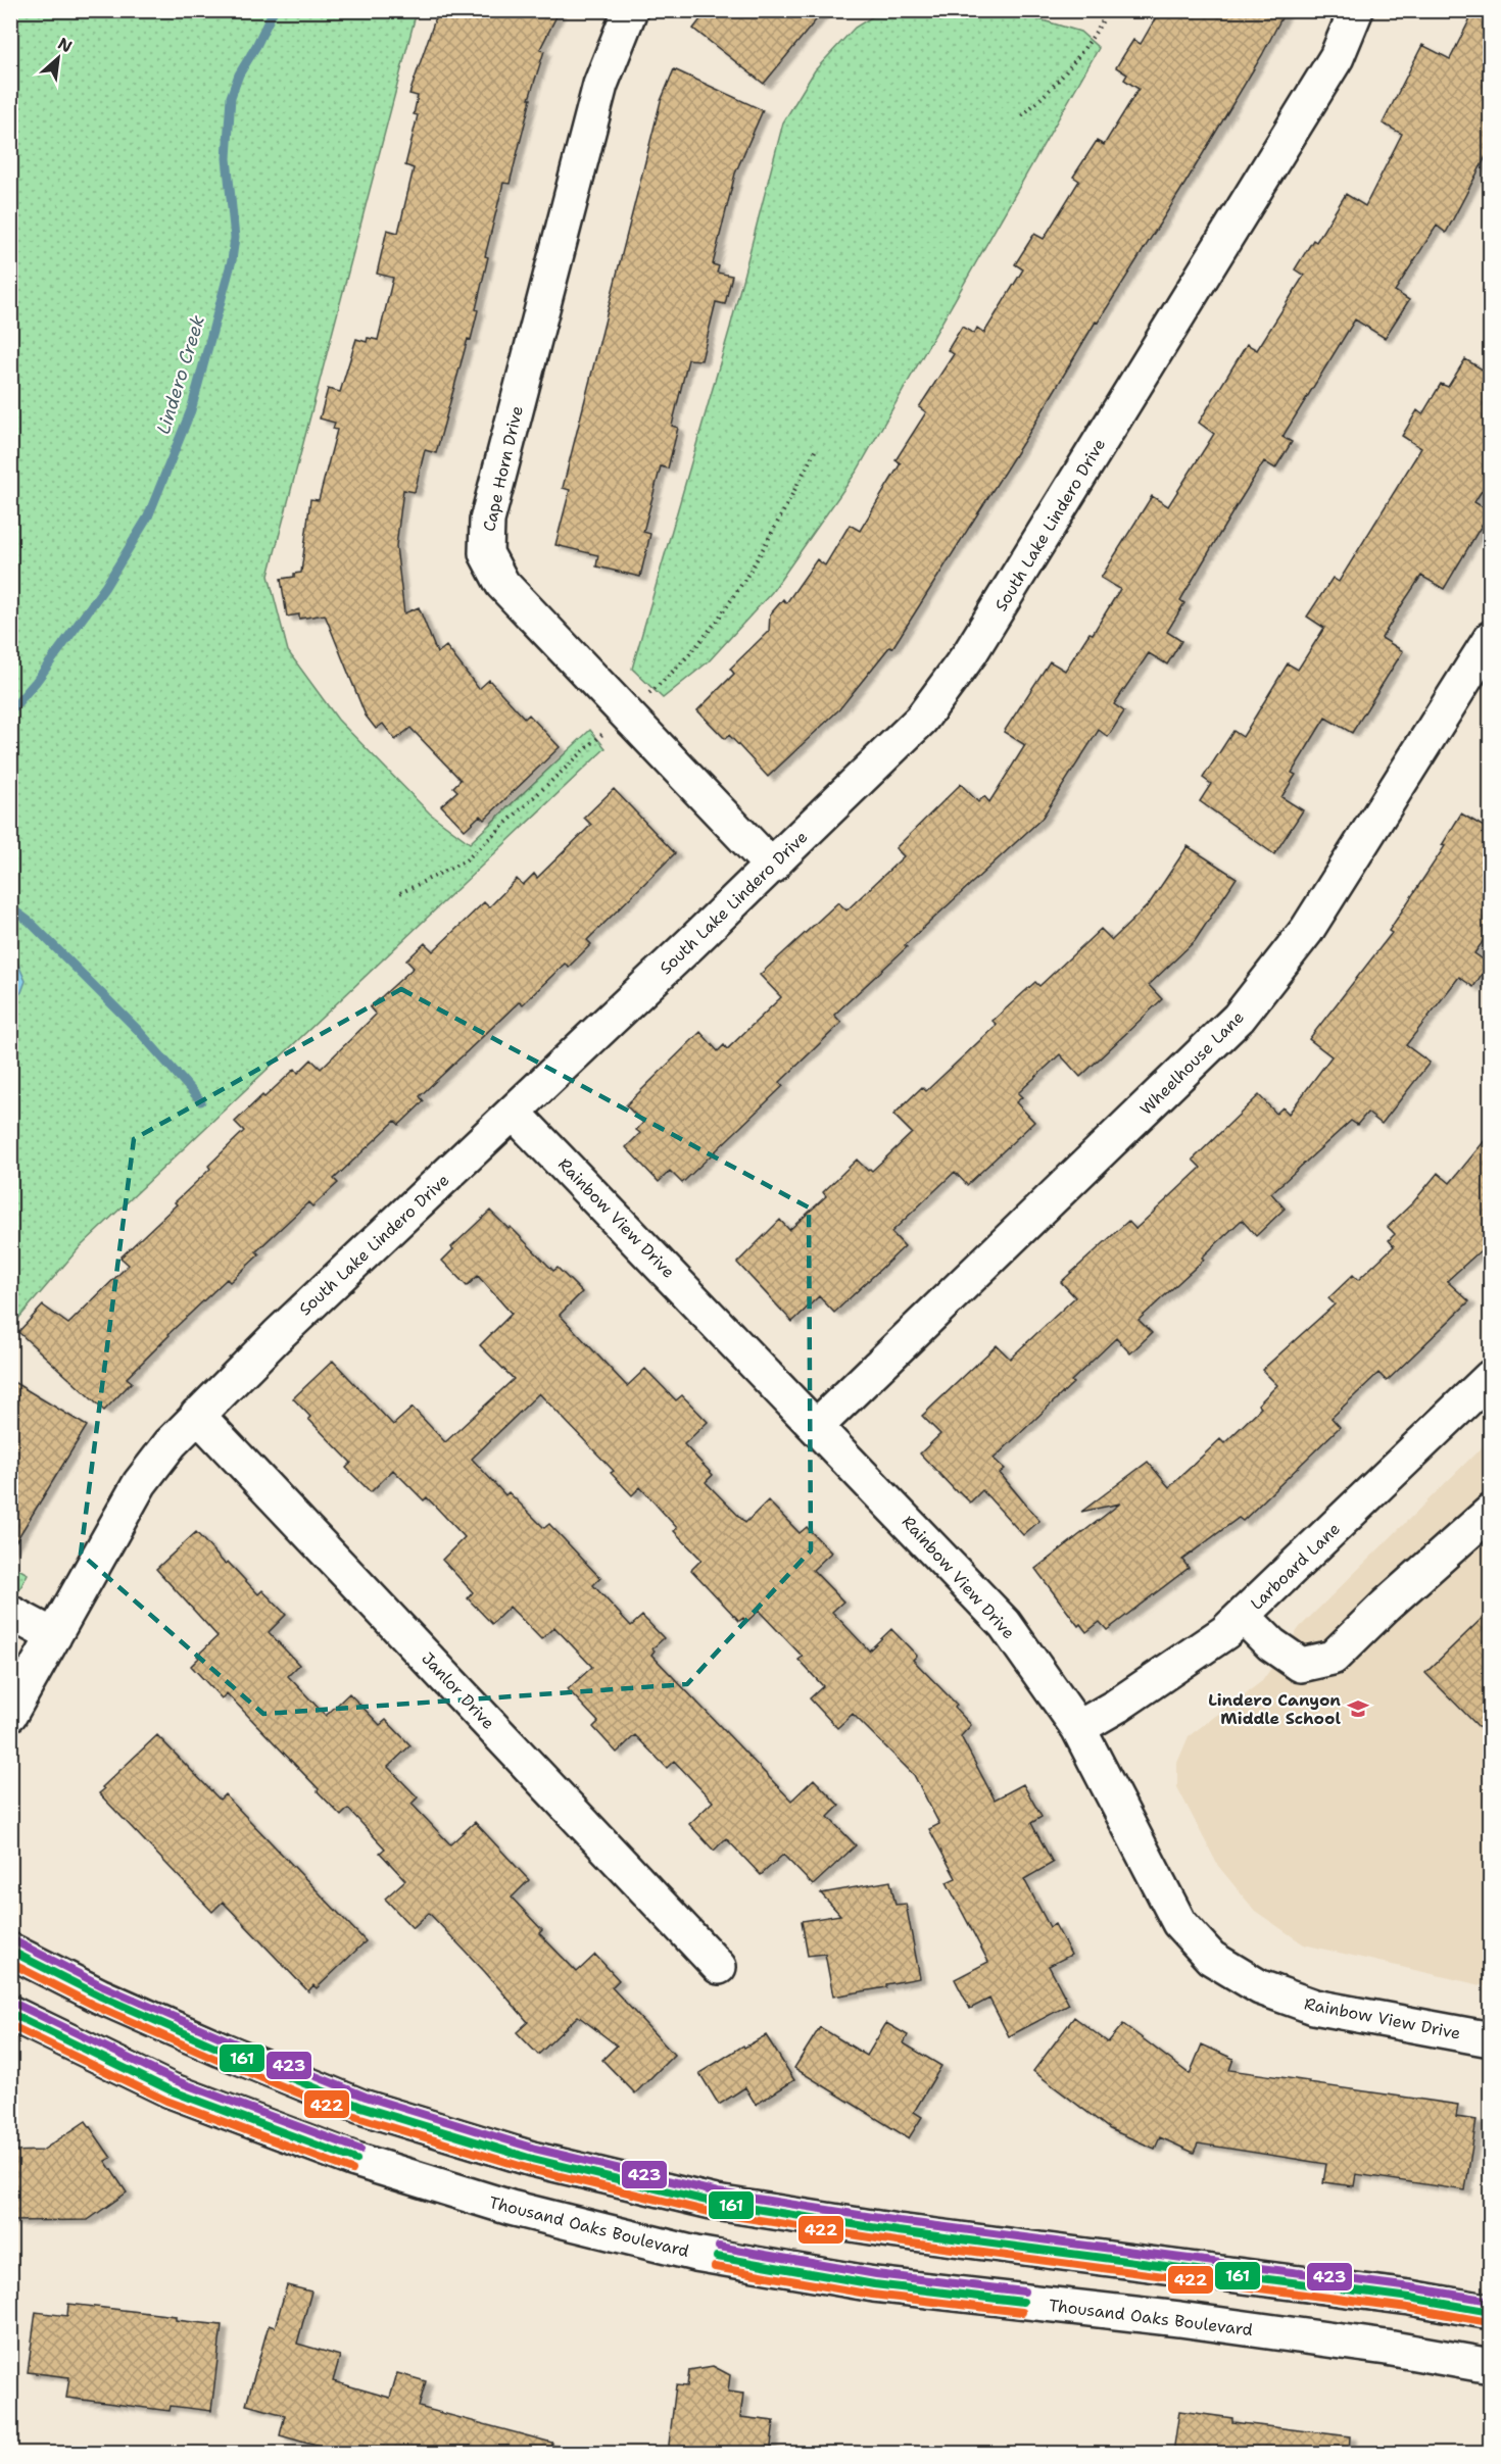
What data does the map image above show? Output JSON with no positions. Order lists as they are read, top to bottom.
{
  "streets": {
    "street": [
      "Cape Horn Drive",
      "South Lake Lindero Drive",
      "Wheelhouse Lane",
      "Rainbow View Drive",
      "Larboard Lane",
      "Janlor Drive",
      "Thousand Oaks Boulevard"
    ]
  },
  "crossings": [
    ["Cape Horn Drive", "South Lake Lindero Drive"],
    ["South Lake Lindero Drive", "Rainbow View Drive"],
    ["South Lake Lindero Drive", "Janlor Drive"],
    ["Wheelhouse Lane", "Rainbow View Drive"],
    ["Rainbow View Drive", "Larboard Lane"]
  ],
  "water": ["Lindero Creek"],
  "places": {
    "school or university": ["Lindero Canyon Middle School"]
  },
  "lines": ["transit line 423", "transit line 161", "transit line 422"],
  "north": "top right"
}
